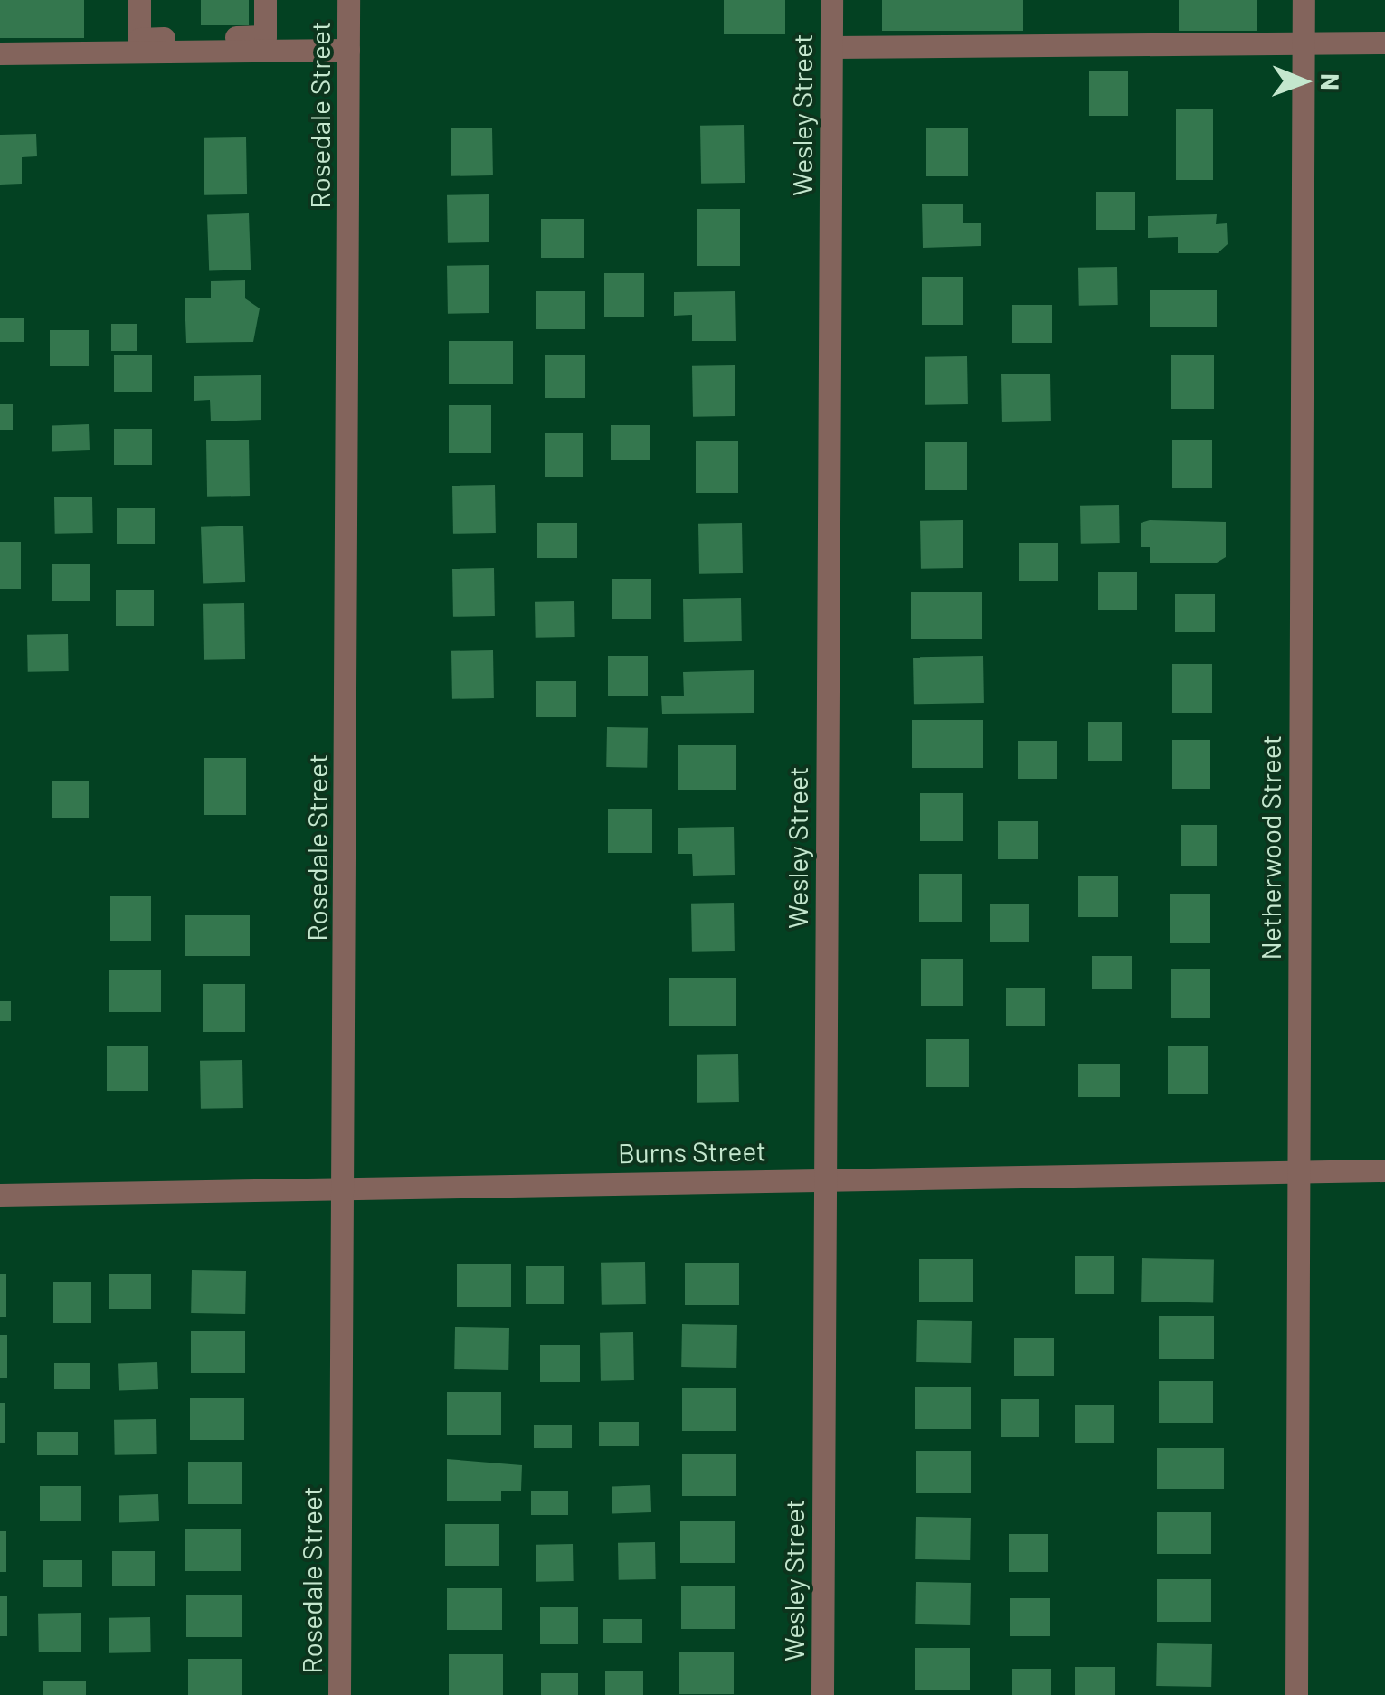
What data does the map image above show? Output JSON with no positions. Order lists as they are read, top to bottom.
{
  "streets": {
    "street": [
      "Rosedale Street",
      "Wesley Street",
      "Netherwood Street",
      "Burns Street"
    ]
  },
  "crossings": [
    ["Rosedale Street", "Burns Street"],
    ["Wesley Street", "Burns Street"],
    ["Netherwood Street", "Burns Street"]
  ],
  "north": "right"
}
